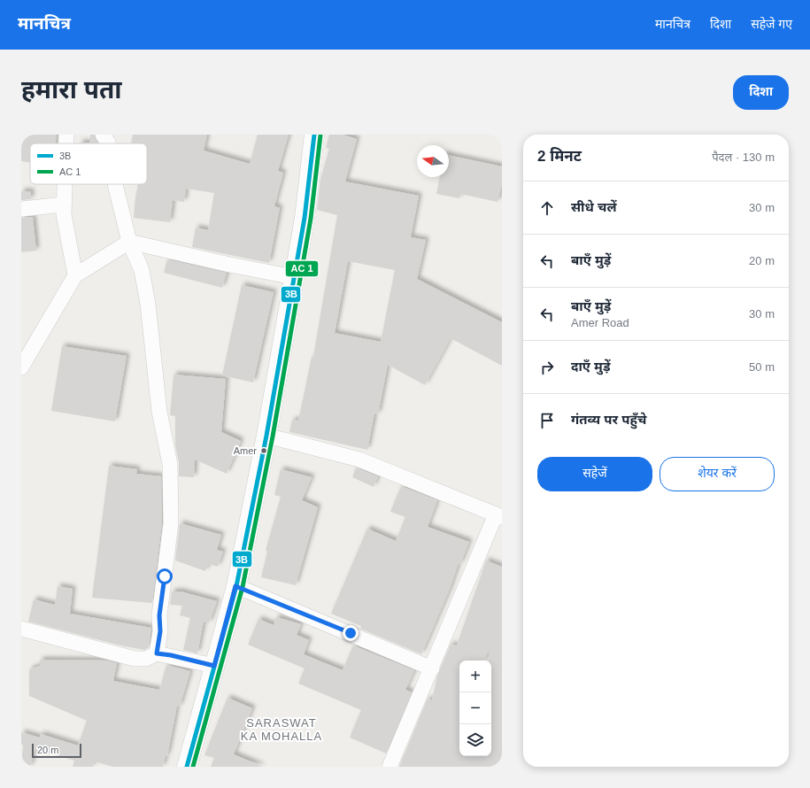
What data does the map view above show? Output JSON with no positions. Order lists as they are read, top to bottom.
{
  "districts": ["SARASWAT KA MOHALLA"],
  "places": ["Amer"],
  "lines": ["transit line 3B"],
  "legend": ["3B", "AC 1"],
  "scale_bar": "20 m",
  "north": "left",
  "page": {
    "header": "मानचित्र",
    "nav": ["मानचित्र", "दिशा", "सहेजे गए"],
    "buttons": [
      "दिशा",
      ["सहेजें", "शेयर करें"]
    ],
    "title": "हमारा पता",
    "heading": ["2 मिनट", "पैदल · 130 m"],
    "list": [
      ["सीधे चलें", "30 m"],
      ["बाएँ मुड़ें", "20 m"],
      ["बाएँ मुड़ें", "Amer Road", "30 m"],
      ["दाएँ मुड़ें", "50 m"],
      "गंतव्य पर पहुँचे"
    ],
    "map_buttons": ["+", "−"],
    "scale": "20 m"
  }
}
